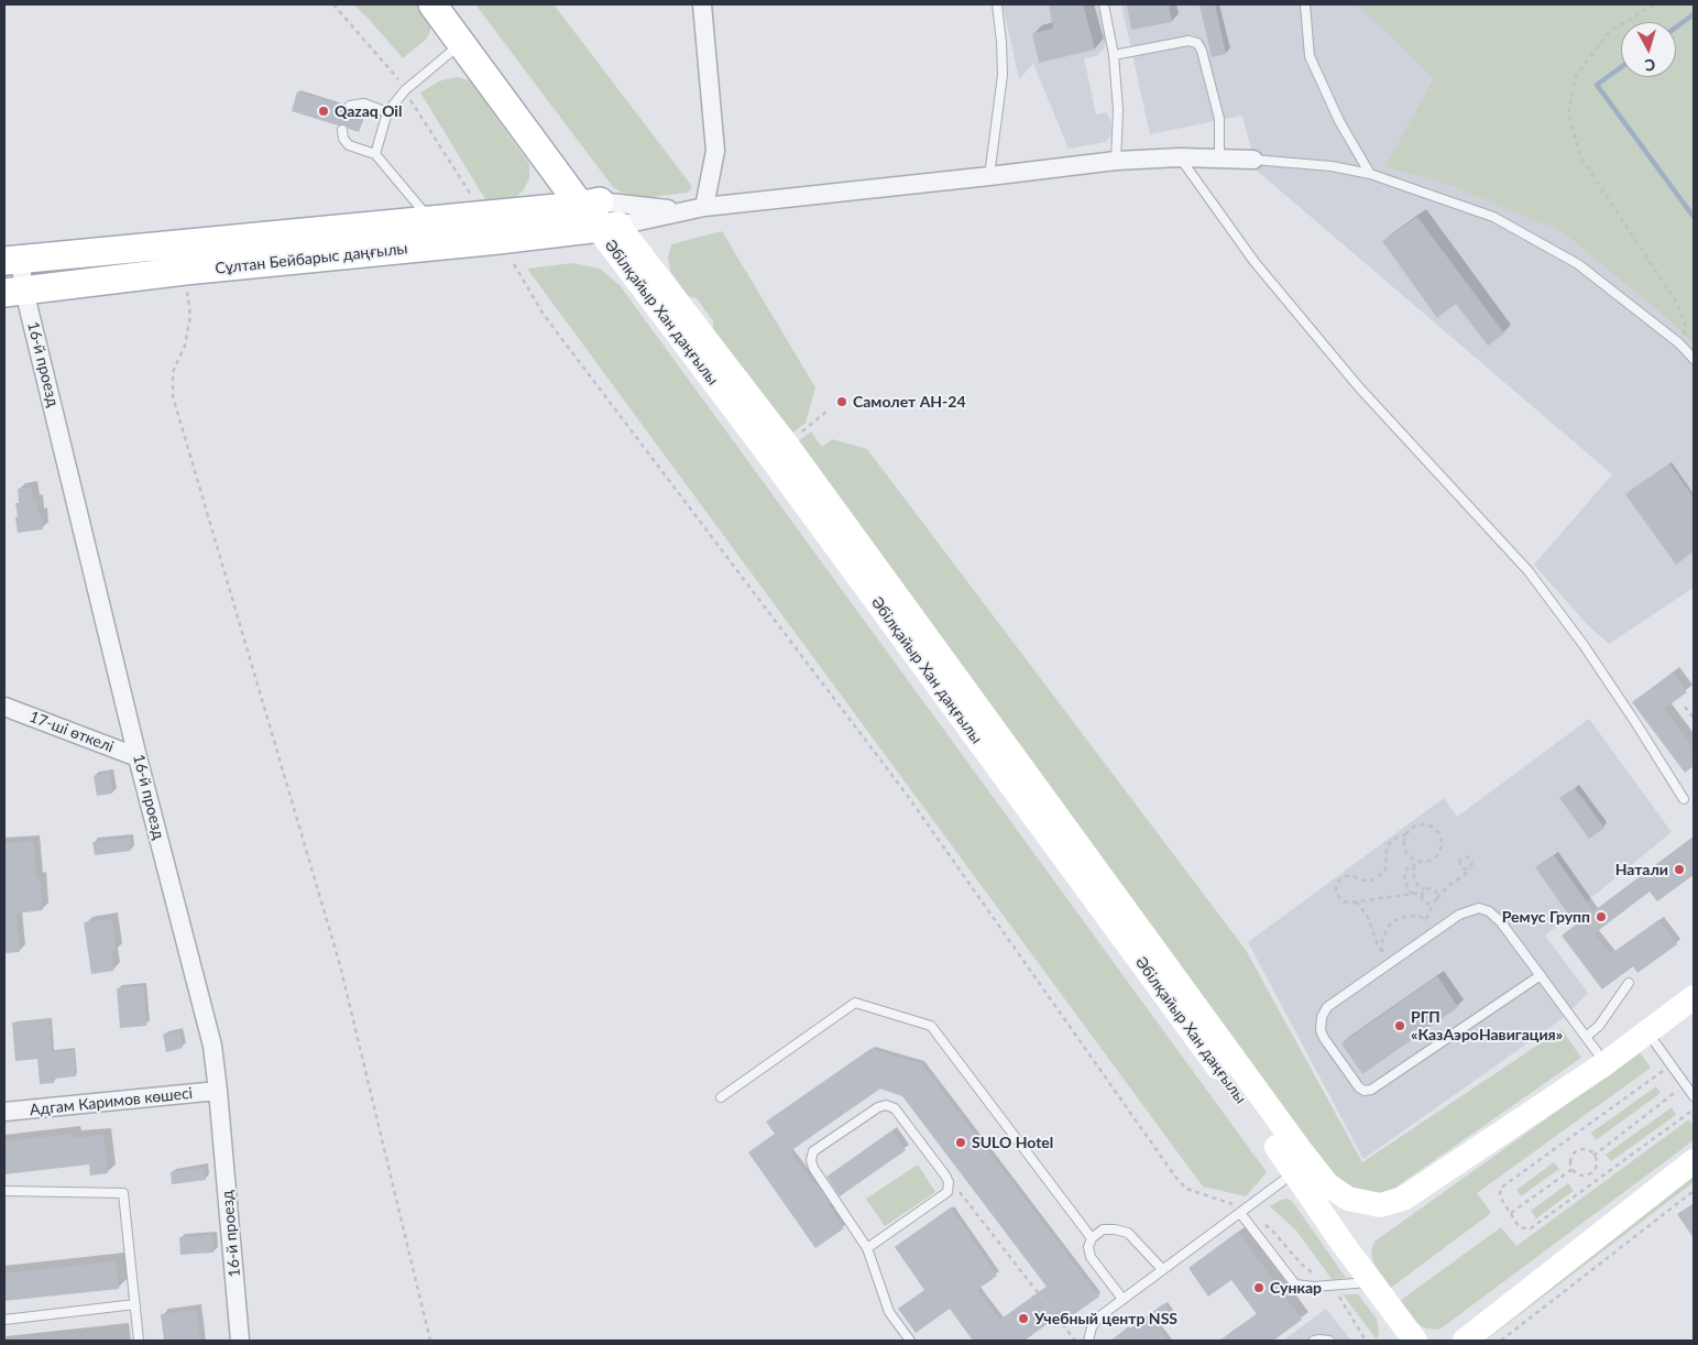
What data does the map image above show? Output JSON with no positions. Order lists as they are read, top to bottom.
{
  "streets": {
    "main road": ["Сұлтан Бейбарыс даңғылы", "Әбілқайыр Хан даңғылы"],
    "street": ["16-й проезд", "17-ші өткелі", "Адгам Каримов көшесі"]
  },
  "crossings": [
    ["Сұлтан Бейбарыс даңғылы", "Әбілқайыр Хан даңғылы"],
    ["Сұлтан Бейбарыс даңғылы", "16-й проезд"],
    ["16-й проезд", "17-ші өткелі"],
    ["16-й проезд", "Адгам Каримов көшесі"]
  ],
  "places": [
    "Qazaq Oil",
    "Самолет АН-24",
    "Натали",
    "Ремус Групп",
    "РГП «КазАэроНавигация»",
    "SULO Hotel",
    "Сункар",
    "Учебный центр NSS"
  ],
  "north": "bottom"
}
